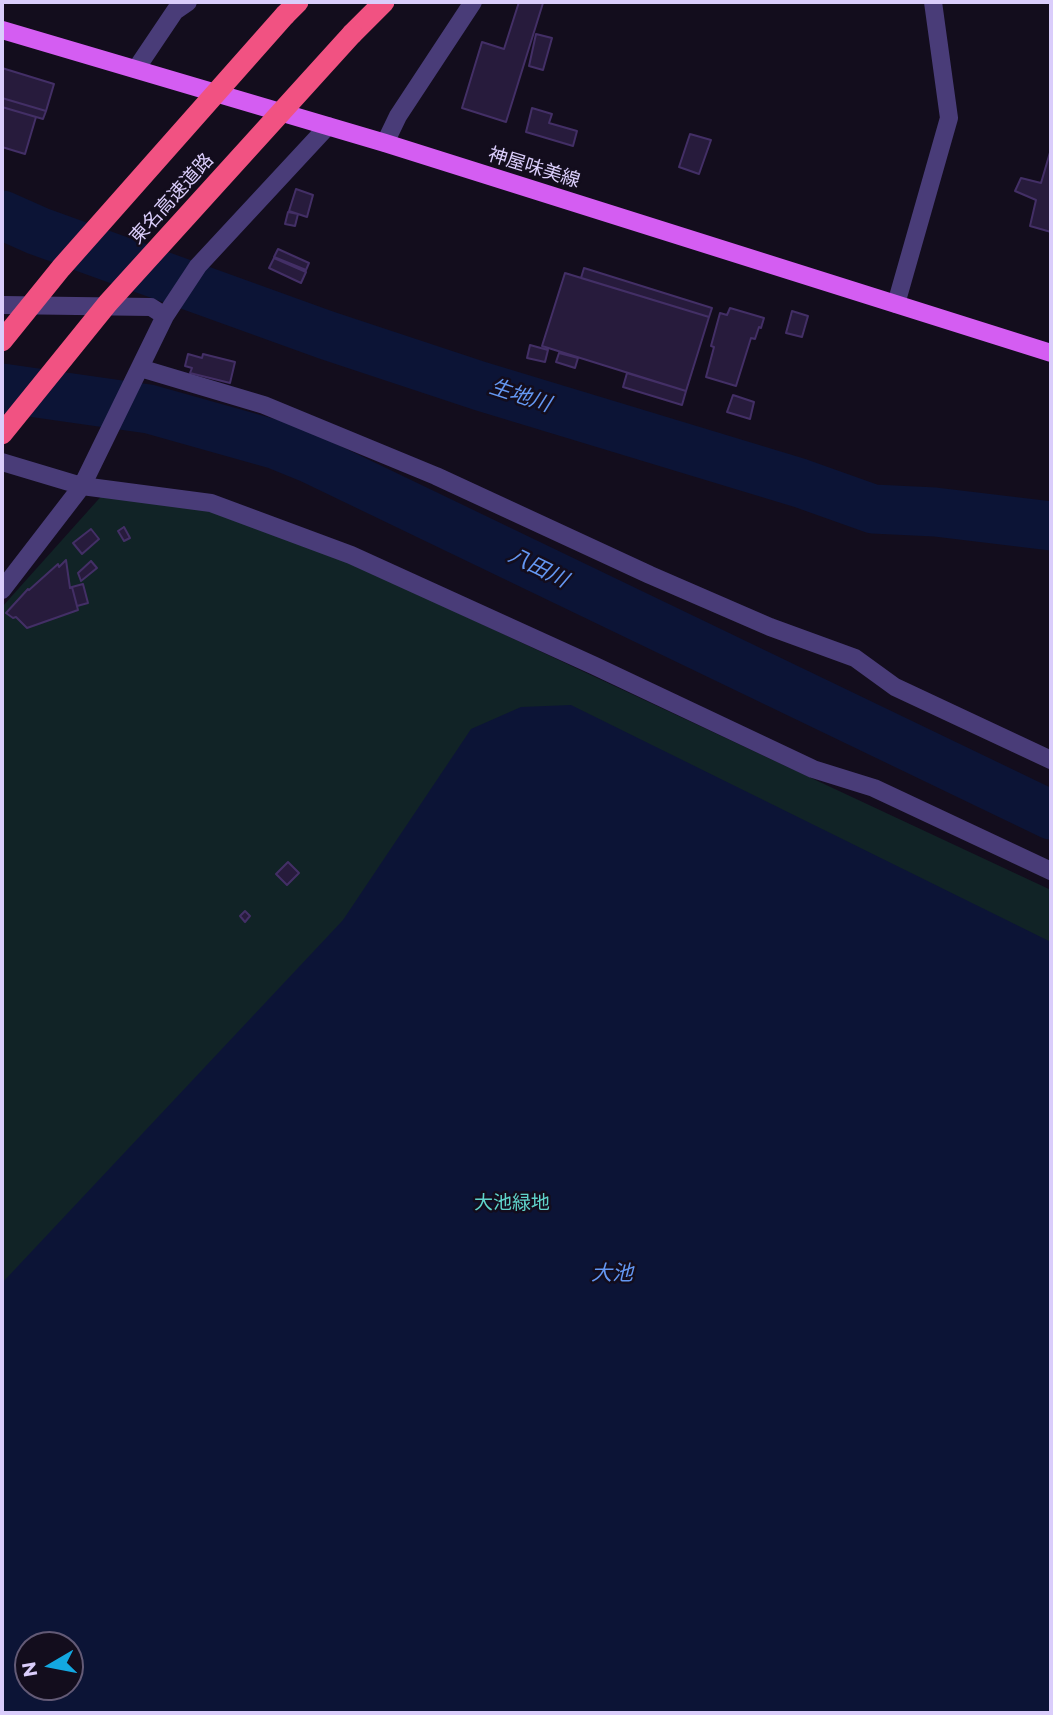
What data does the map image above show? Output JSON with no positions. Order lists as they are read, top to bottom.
{
  "streets": {
    "highway": ["東名高速道路"],
    "main road": ["神屋味美線"]
  },
  "water": ["生地川", "八田川", "大池"],
  "parks": ["大池緑地"],
  "north": "left"
}
